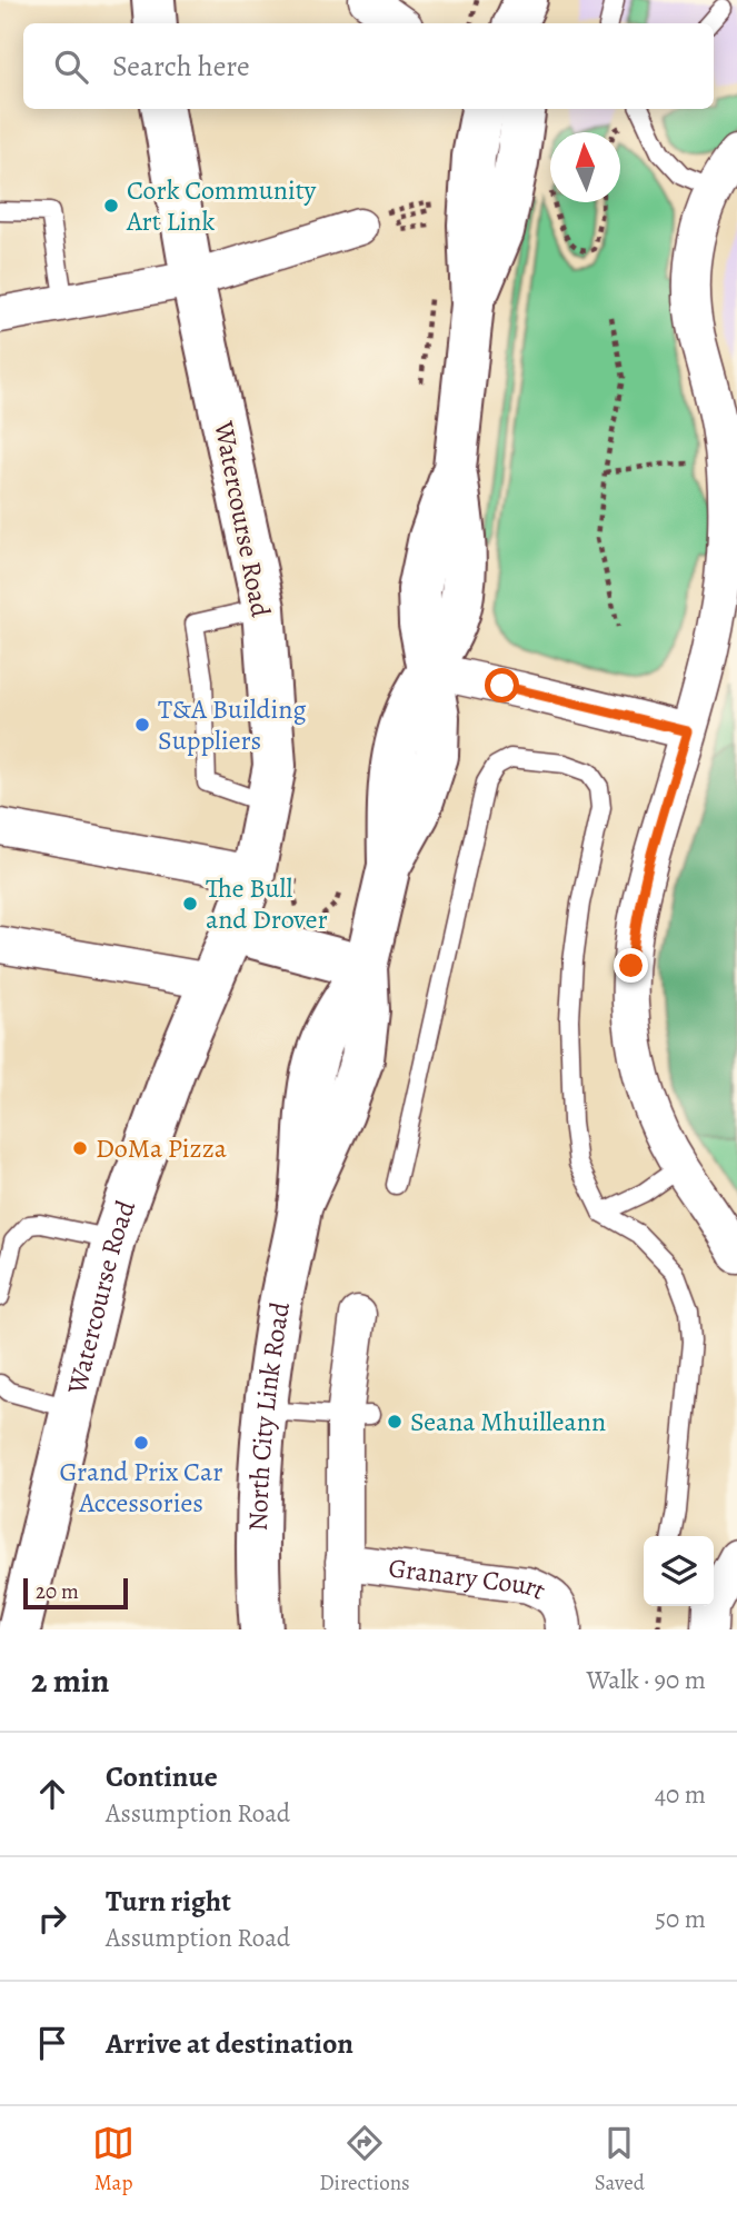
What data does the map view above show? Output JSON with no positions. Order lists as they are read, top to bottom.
{
  "streets": {
    "main road": ["Watercourse Road", "North City Link Road"],
    "street": ["Granary Court"]
  },
  "places": [
    "Cork Community Art Link",
    "T&A Building Suppliers",
    "The Bull and Drover",
    "DoMa Pizza",
    "Seana Mhuilleann",
    "Grand Prix Car Accessories"
  ],
  "scale_bar": "20 m",
  "north": "top",
  "page": {
    "search": "Search here",
    "scale": "20 m",
    "heading": ["2 min", "Walk · 90 m"],
    "list": [
      ["Continue", "Assumption Road", "40 m"],
      ["Turn right", "Assumption Road", "50 m"],
      "Arrive at destination"
    ],
    "nav": ["Map", "Directions", "Saved"]
  }
}
